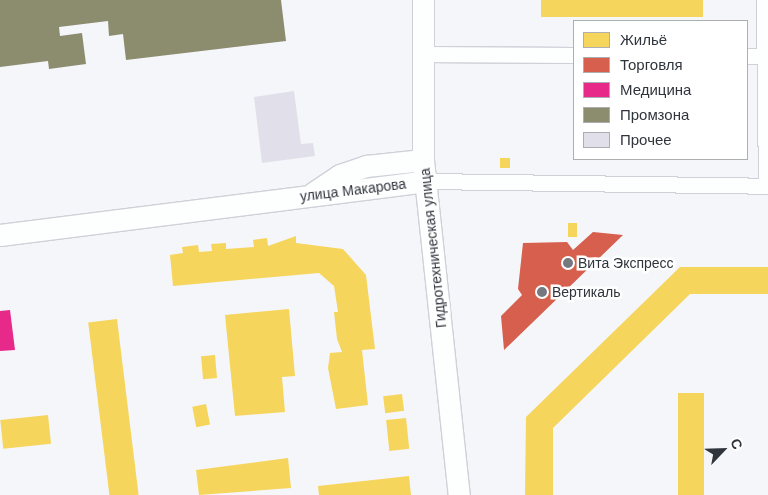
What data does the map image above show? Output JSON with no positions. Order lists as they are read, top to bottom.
{
  "streets": {
    "main road": ["улица Макарова", "Гидротехническая улица"]
  },
  "crossings": [
    ["улица Макарова", "Гидротехническая улица"]
  ],
  "places": ["Вита Экспресс", "Вертикаль"],
  "legend": [
    "Жильё",
    "Торговля",
    "Медицина",
    "Промзона",
    "Прочее"
  ],
  "north": "top right"
}
